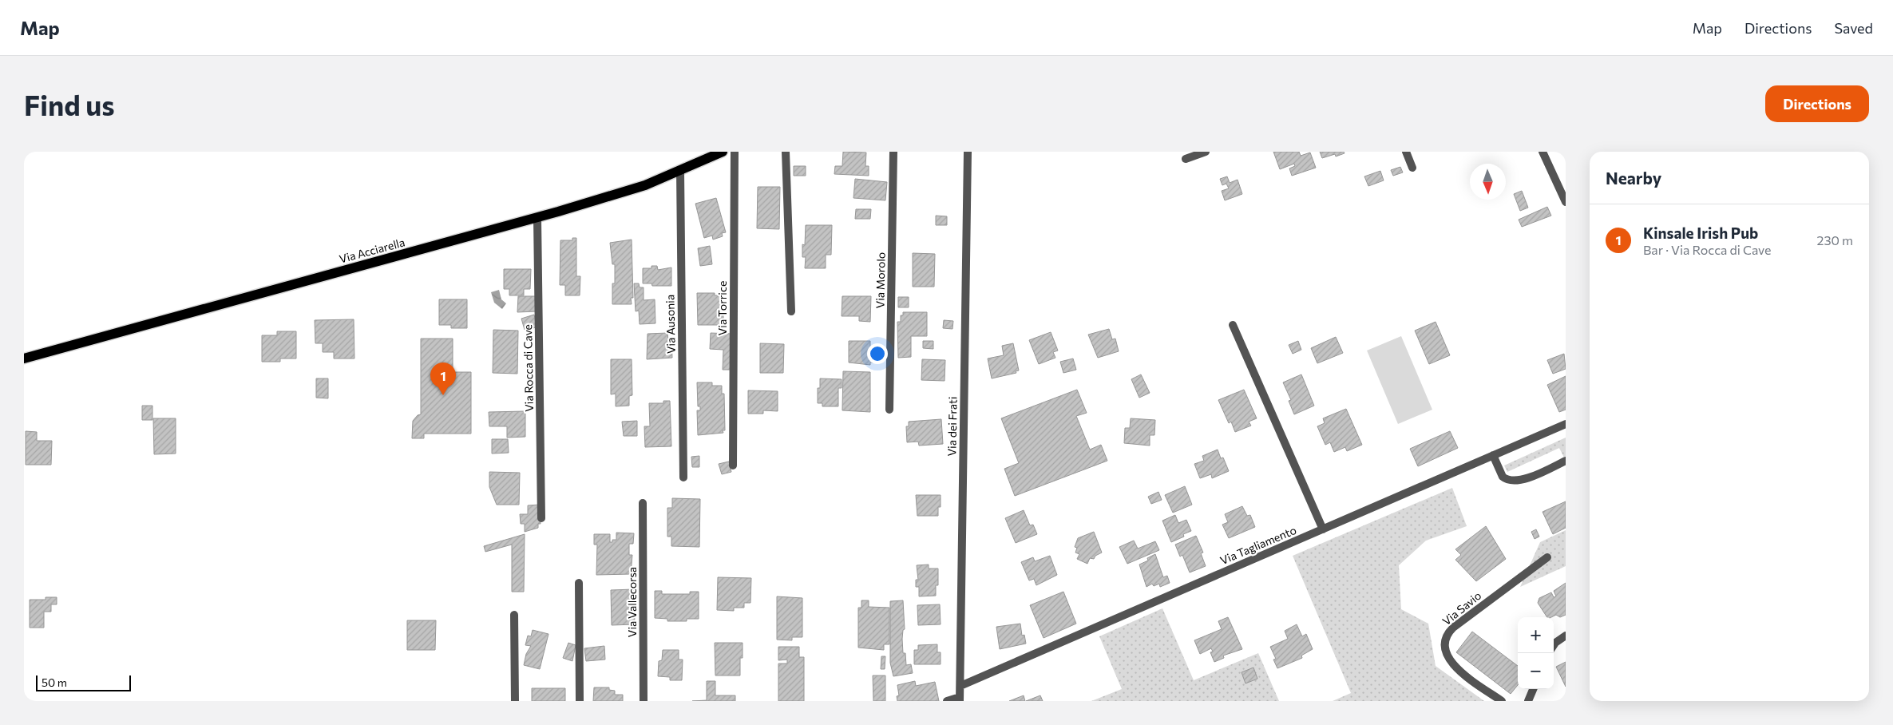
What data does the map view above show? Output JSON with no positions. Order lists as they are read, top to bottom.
{
  "streets": {
    "main road": ["Via Acciarella"],
    "street": [
      "Via Morolo",
      "Via Torrice",
      "Via Ausonia",
      "Via Rocca di Cave",
      "Via dei Frati",
      "Via Tagliamento",
      "Via Vallecorsa",
      "Via Savio"
    ]
  },
  "crossings": [
    ["Via Acciarella", "Via Ausonia"],
    ["Via Acciarella", "Via Rocca di Cave"],
    ["Via dei Frati", "Via Tagliamento"]
  ],
  "scale_bar": "50 m",
  "north": "bottom",
  "page": {
    "header": "Map",
    "nav": ["Map", "Directions", "Saved"],
    "buttons": "Directions",
    "title": "Find us",
    "heading": "Nearby",
    "list": [
      {
        "mark": "1",
        "name": "Kinsale Irish Pub",
        "note": "Bar · Via Rocca di Cave",
        "value": "230 m"
      }
    ],
    "pins": "1",
    "map_buttons": ["+", "−"],
    "scale": "50 m"
  }
}
